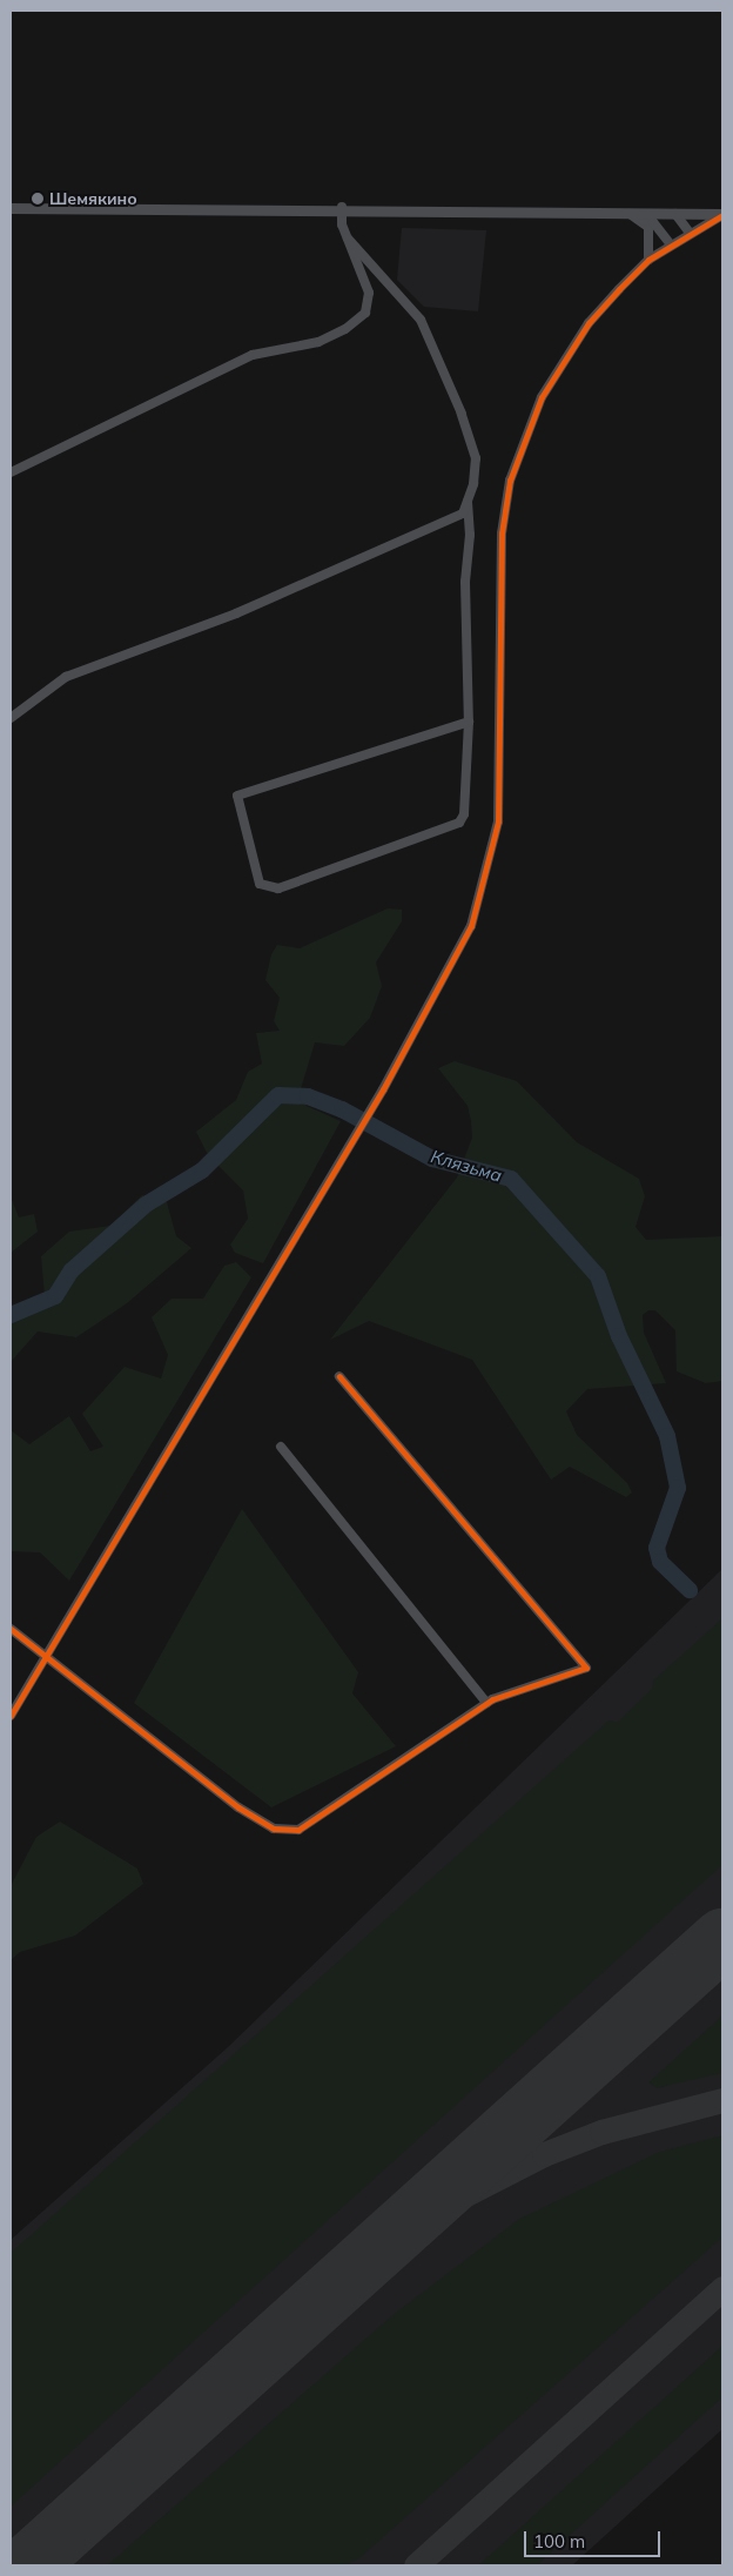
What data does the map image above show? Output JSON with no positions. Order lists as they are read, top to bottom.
{
  "water": ["Клязьма"],
  "places": ["Шемякино"],
  "scale_bar": "100 m"
}
